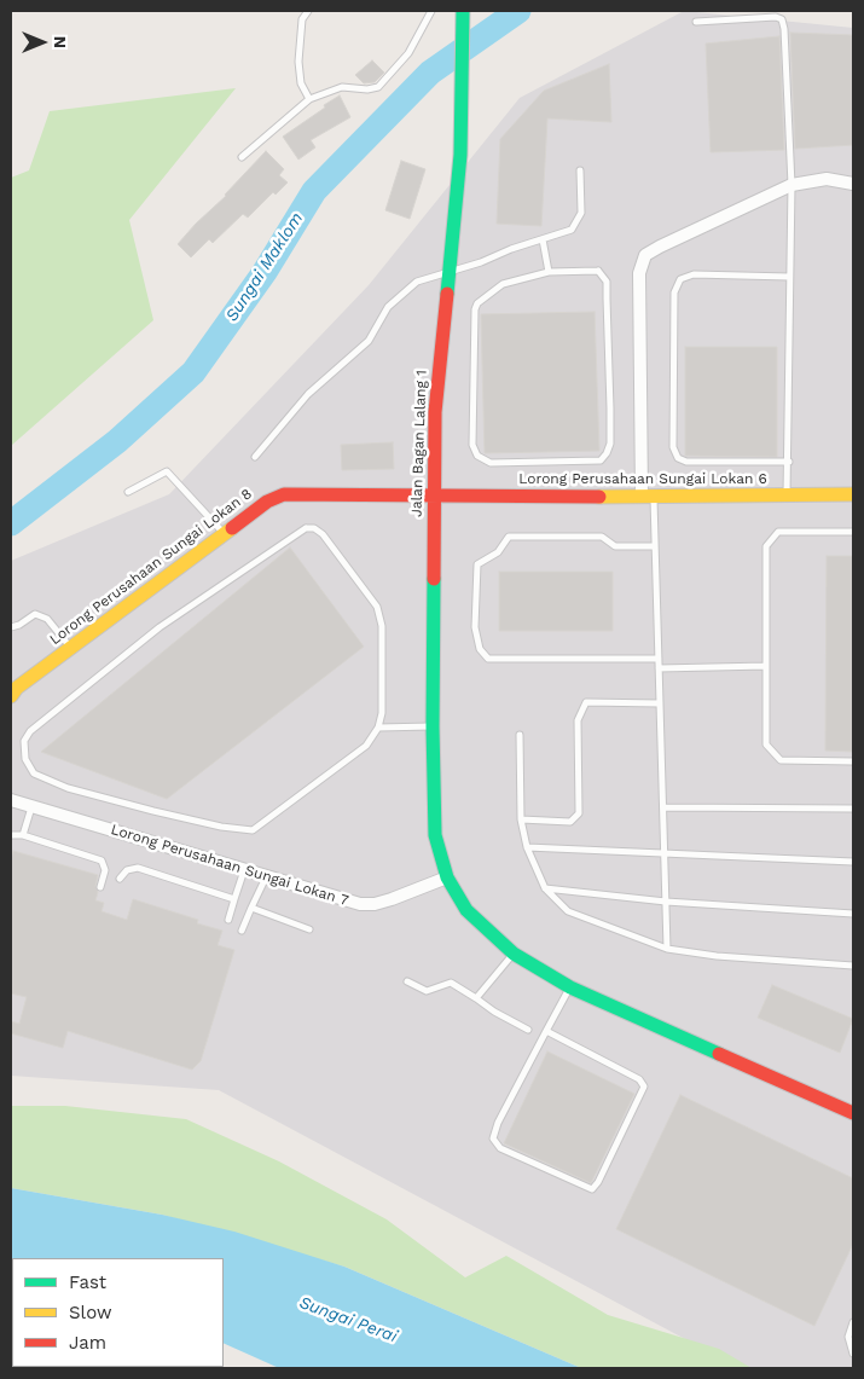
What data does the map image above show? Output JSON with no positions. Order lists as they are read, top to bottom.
{
  "streets": {
    "main road": ["Jalan Bagan Lalang 1", "Lorong Perusahaan Sungai Lokan 6", "Lorong Perusahaan Sungai Lokan 8"],
    "street": ["Lorong Perusahaan Sungai Lokan 7"]
  },
  "crossings": [
    ["Jalan Bagan Lalang 1", "Lorong Perusahaan Sungai Lokan 6"],
    ["Jalan Bagan Lalang 1", "Lorong Perusahaan Sungai Lokan 8"],
    ["Jalan Bagan Lalang 1", "Lorong Perusahaan Sungai Lokan 7"],
    ["Lorong Perusahaan Sungai Lokan 6", "Lorong Perusahaan Sungai Lokan 8"]
  ],
  "water": ["Sungai Maklom", "Sungai Perai"],
  "legend": ["Fast", "Slow", "Jam"],
  "north": "right"
}
